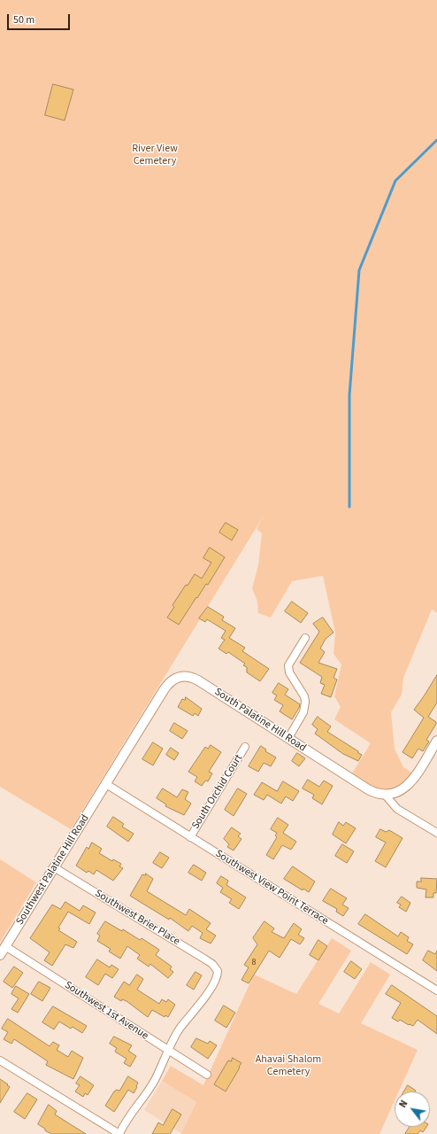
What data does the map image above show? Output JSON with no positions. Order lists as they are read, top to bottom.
{
  "streets": {
    "street": [
      "South Palatine Hill Road",
      "South Orchid Court",
      "Southwest Palatine Hill Road",
      "Southwest View Point Terrace",
      "Southwest Brier Place",
      "Southwest 1st Avenue"
    ]
  },
  "crossings": [
    ["South Palatine Hill Road", "Southwest Palatine Hill Road"],
    ["South Palatine Hill Road", "Southwest View Point Terrace"],
    ["South Orchid Court", "Southwest View Point Terrace"],
    ["Southwest Palatine Hill Road", "Southwest View Point Terrace"],
    ["Southwest Palatine Hill Road", "Southwest Brier Place"],
    ["Southwest Palatine Hill Road", "Southwest 1st Avenue"],
    ["Southwest Brier Place", "Southwest 1st Avenue"]
  ],
  "parks": ["River View Cemetery", "Ahavai Shalom Cemetery"],
  "house_numbers": ["8"],
  "scale_bar": "50 m",
  "north": "top left"
}
